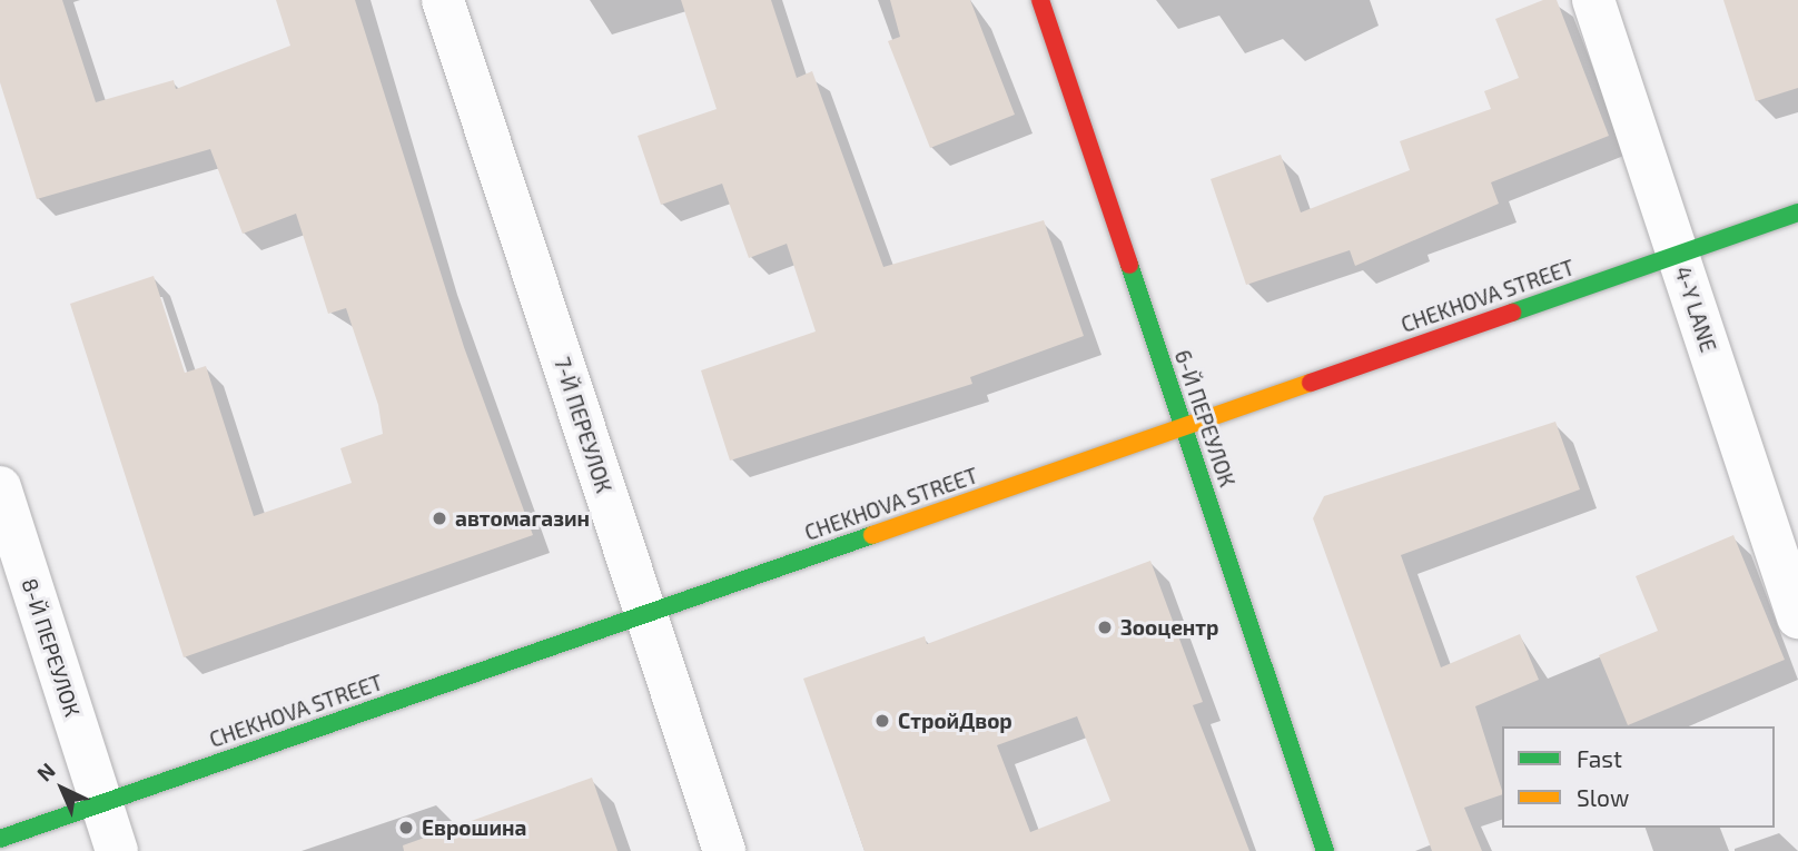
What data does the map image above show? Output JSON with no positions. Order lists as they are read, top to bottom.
{
  "streets": {
    "main road": ["CHEKHOVA STREET", "6-Й ПЕРЕУЛОК"],
    "street": ["4-Y LANE", "7-Й ПЕРЕУЛОК", "8-Й ПЕРЕУЛОК"]
  },
  "crossings": [
    ["CHEKHOVA STREET", "4-Y LANE"],
    ["CHEKHOVA STREET", "6-Й ПЕРЕУЛОК"],
    ["CHEKHOVA STREET", "7-Й ПЕРЕУЛОК"],
    ["CHEKHOVA STREET", "8-Й ПЕРЕУЛОК"]
  ],
  "places": [
    "автомагазин",
    "Зооцентр",
    "СтройДвор",
    "Еврошина"
  ],
  "legend": ["Fast", "Slow"],
  "north": "top left"
}
